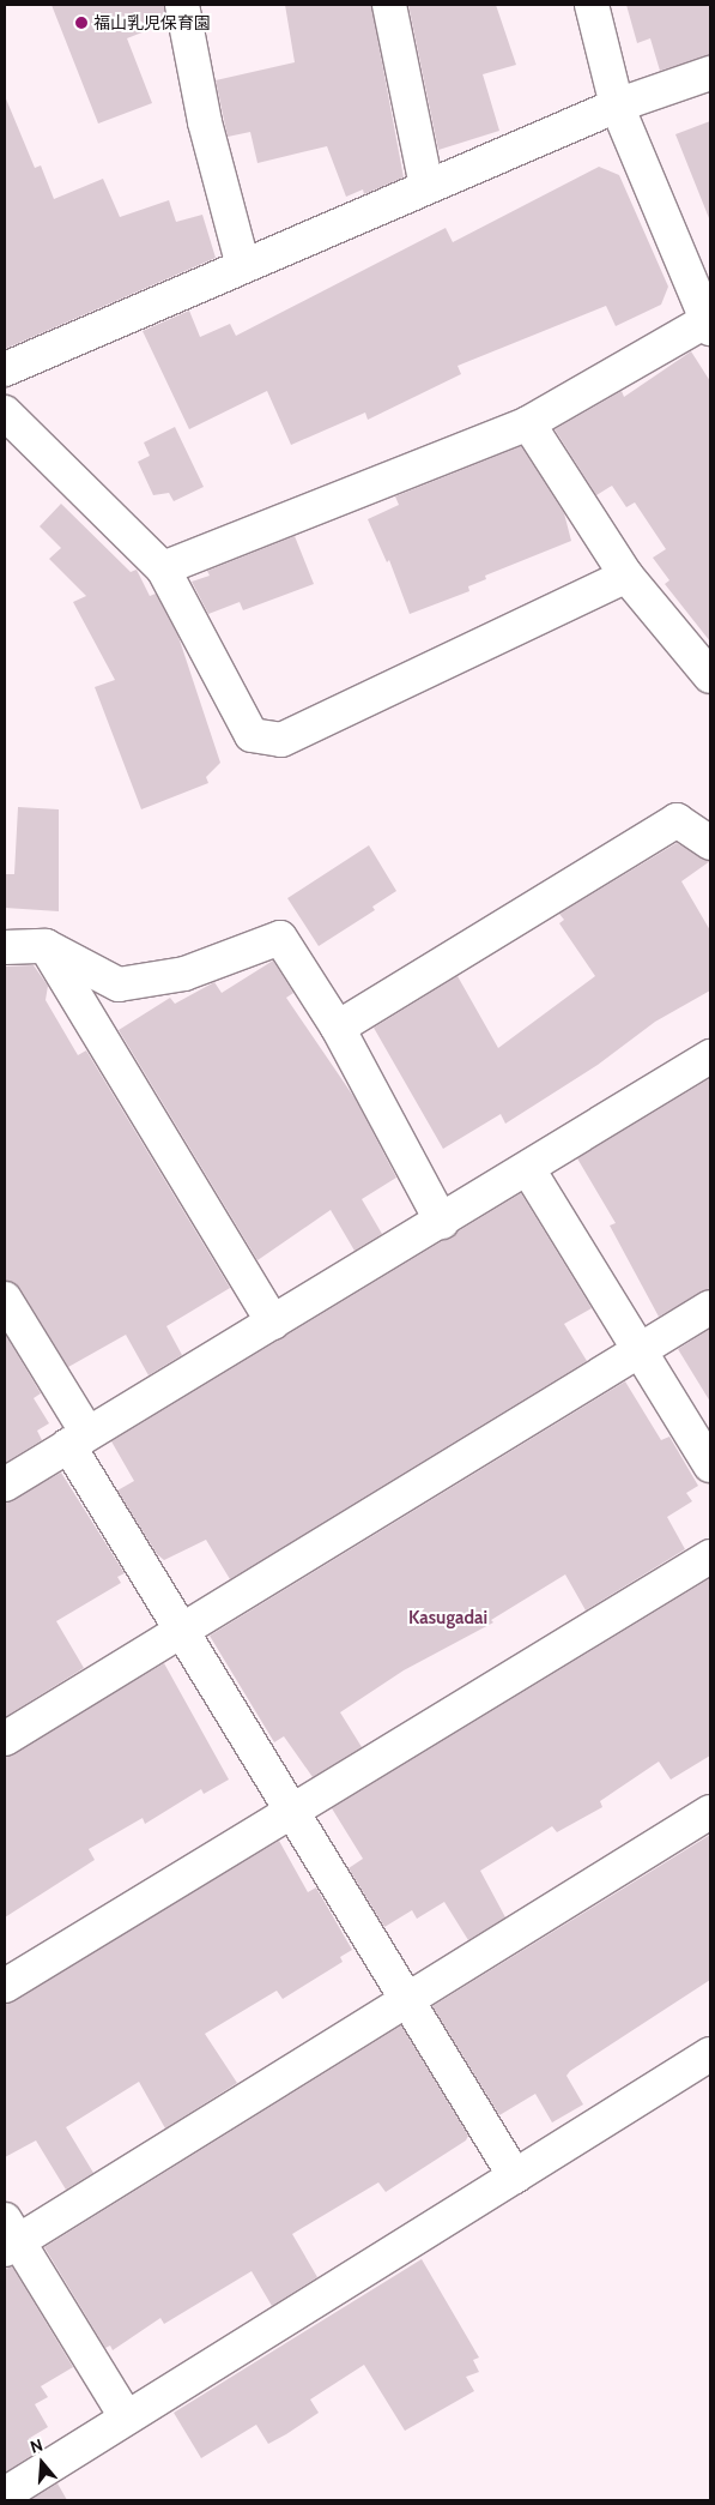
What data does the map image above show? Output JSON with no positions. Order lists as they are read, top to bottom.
{
  "districts": ["Kasugadai"],
  "places": ["福山乳児保育園"],
  "north": "top"
}
